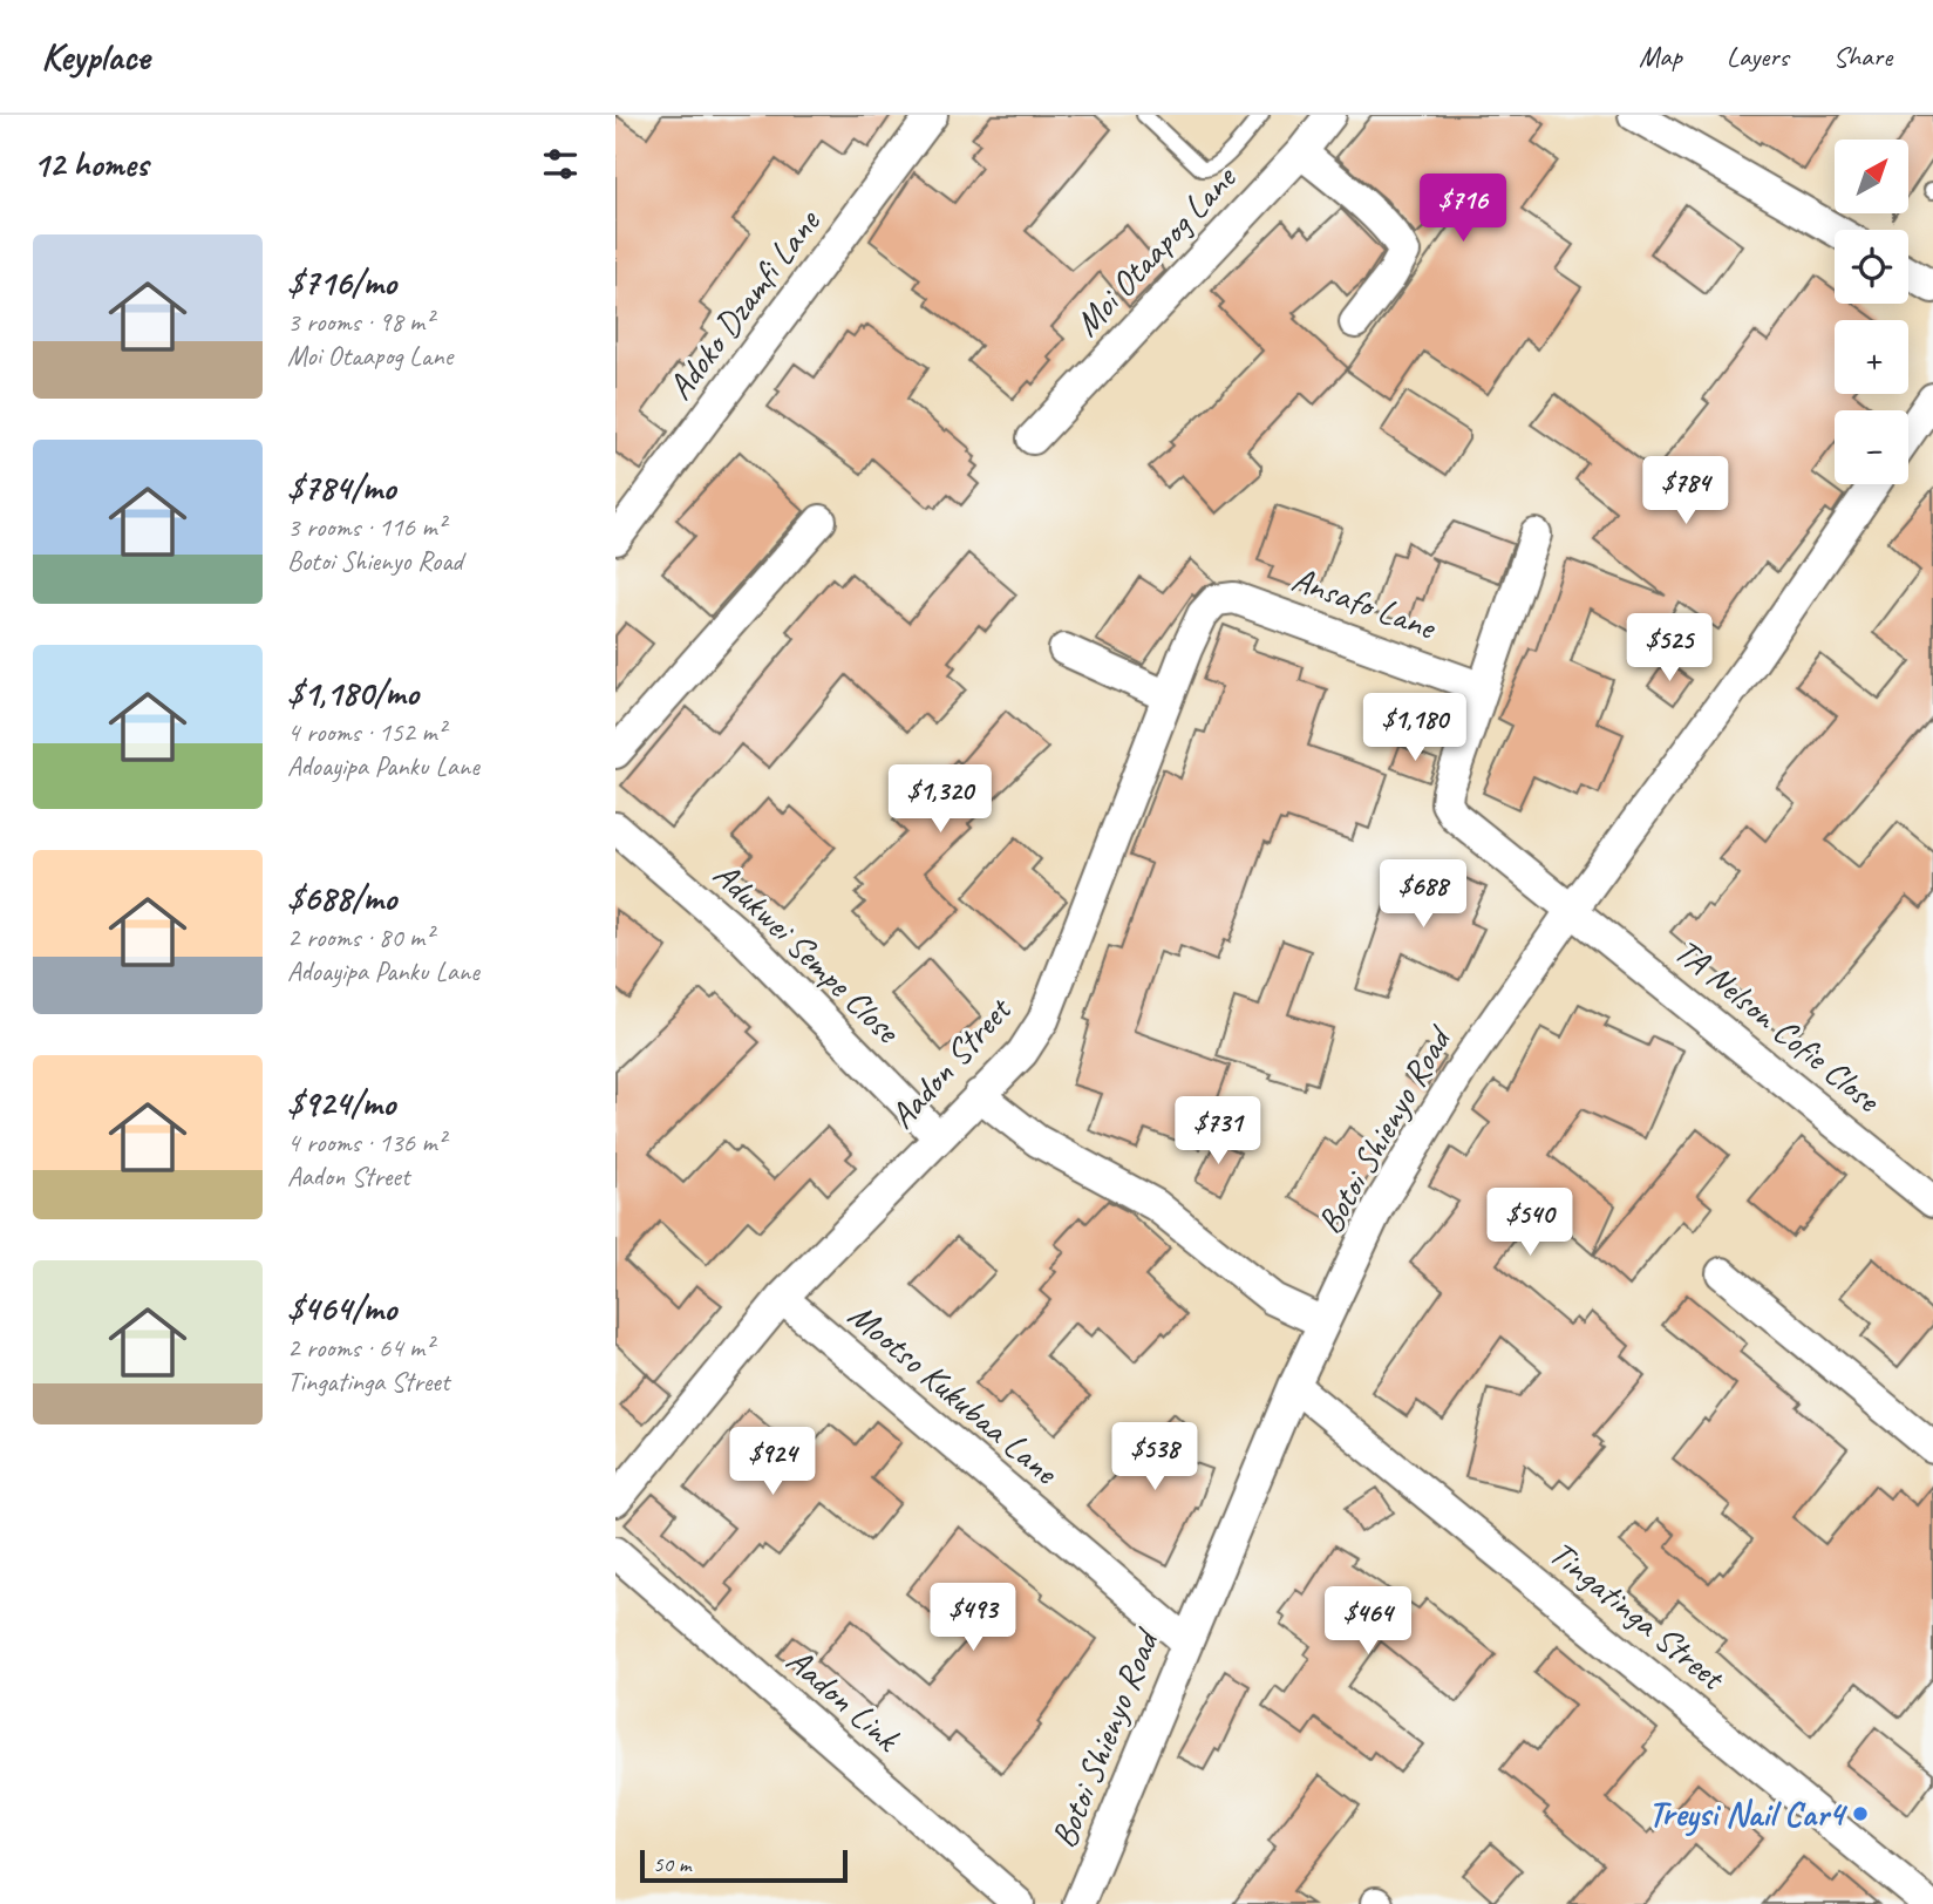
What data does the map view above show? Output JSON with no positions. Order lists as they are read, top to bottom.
{
  "streets": {
    "street": [
      "Moi Otaapog Lane",
      "Adoko Dzamfi Lane",
      "Ansafo Lane",
      "Adukwei Sempe Close",
      "TA Nelson Cofie Close",
      "Aadon Street",
      "Botoi Shienyo Road",
      "Mootso Kukubaa Lane",
      "Tingatinga Street",
      "Aadon Link"
    ]
  },
  "crossings": [
    ["Ansafo Lane", "TA Nelson Cofie Close"],
    ["Ansafo Lane", "Aadon Street"],
    ["Adukwei Sempe Close", "Aadon Street"],
    ["TA Nelson Cofie Close", "Botoi Shienyo Road"],
    ["Aadon Street", "Mootso Kukubaa Lane"],
    ["Botoi Shienyo Road", "Mootso Kukubaa Lane"],
    ["Botoi Shienyo Road", "Tingatinga Street"]
  ],
  "places": ["Treysi Nail Car4"],
  "scale_bar": "50 m",
  "north": "top right",
  "page": {
    "header": "Keyplace",
    "nav": ["Map", "Layers", "Share"],
    "heading": "12 homes",
    "map_buttons": ["+", "−"],
    "price": [
      "$716",
      "$784",
      "$525",
      "$1,180",
      "$1,320",
      "$688",
      "$731",
      "$540",
      "$538",
      "$924",
      "$493",
      "$464"
    ],
    "list": [
      {
        "name": "$716/mo",
        "note": "3 rooms · 98 m² · Moi Otaapog Lane"
      },
      {
        "name": "$784/mo",
        "note": "3 rooms · 116 m² · Botoi Shienyo Road"
      },
      {
        "name": "$1,180/mo",
        "note": "4 rooms · 152 m² · Adoayipa Panku Lane"
      },
      {
        "name": "$688/mo",
        "note": "2 rooms · 80 m² · Adoayipa Panku Lane"
      },
      {
        "name": "$924/mo",
        "note": "4 rooms · 136 m² · Aadon Street"
      },
      {
        "name": "$464/mo",
        "note": "2 rooms · 64 m² · Tingatinga Street"
      }
    ],
    "scale": "50 m"
  }
}
